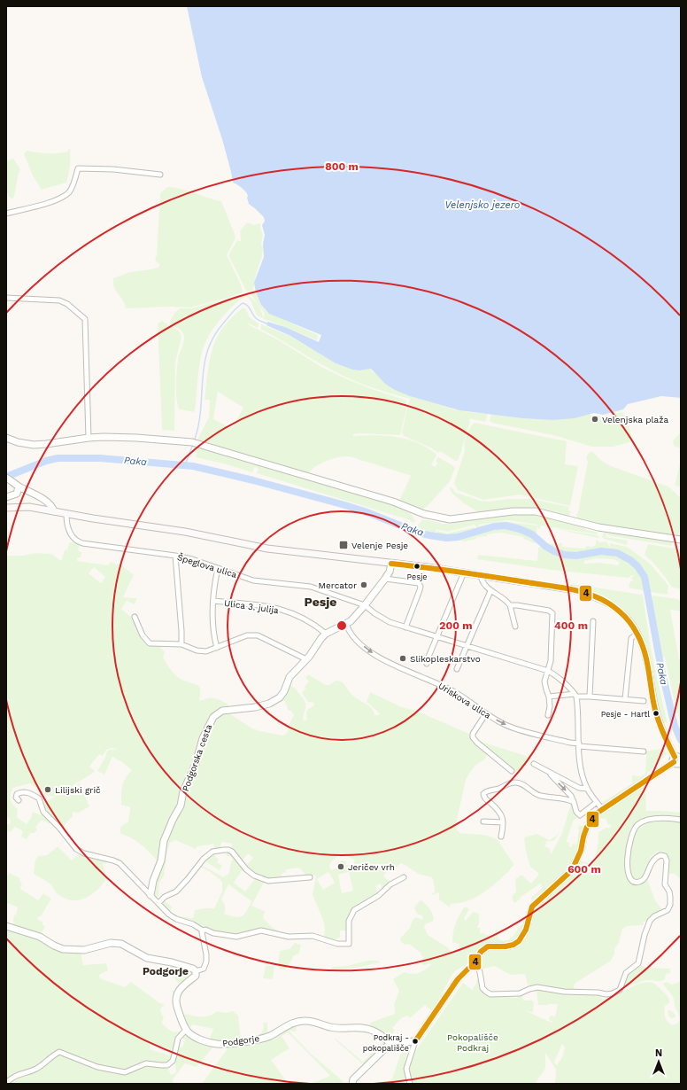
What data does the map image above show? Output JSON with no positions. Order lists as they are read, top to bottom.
{
  "streets": {
    "street": [
      "Špeglova ulica",
      "Ulica 3. julija",
      "Uriskova ulica",
      "Podgorska cesta",
      "Podgorje"
    ]
  },
  "crossings": [
    ["Špeglova ulica", "Podgorska cesta"],
    ["Ulica 3. julija", "Podgorska cesta"],
    ["Uriskova ulica", "Podgorska cesta"]
  ],
  "one_way": ["Uriskova ulica"],
  "districts": ["Pesje", "Podgorje"],
  "water": ["Velenjsko jezero", "Paka"],
  "parks": ["Pokopališče Podkraj"],
  "places": {
    "other": [
      "Velenjska plaža",
      "Pesje",
      "Mercator",
      "Slikopleskarstvo",
      "Pesje - Hartl",
      "Lilijski grič",
      "Jeričev vrh",
      "Podkraj - pokopališče"
    ],
    "transit": ["Velenje Pesje"]
  },
  "lines": ["transit line 4"],
  "north": "top",
  "rings": [
    "800 m",
    "200 m",
    "400 m",
    "600 m"
  ]
}
